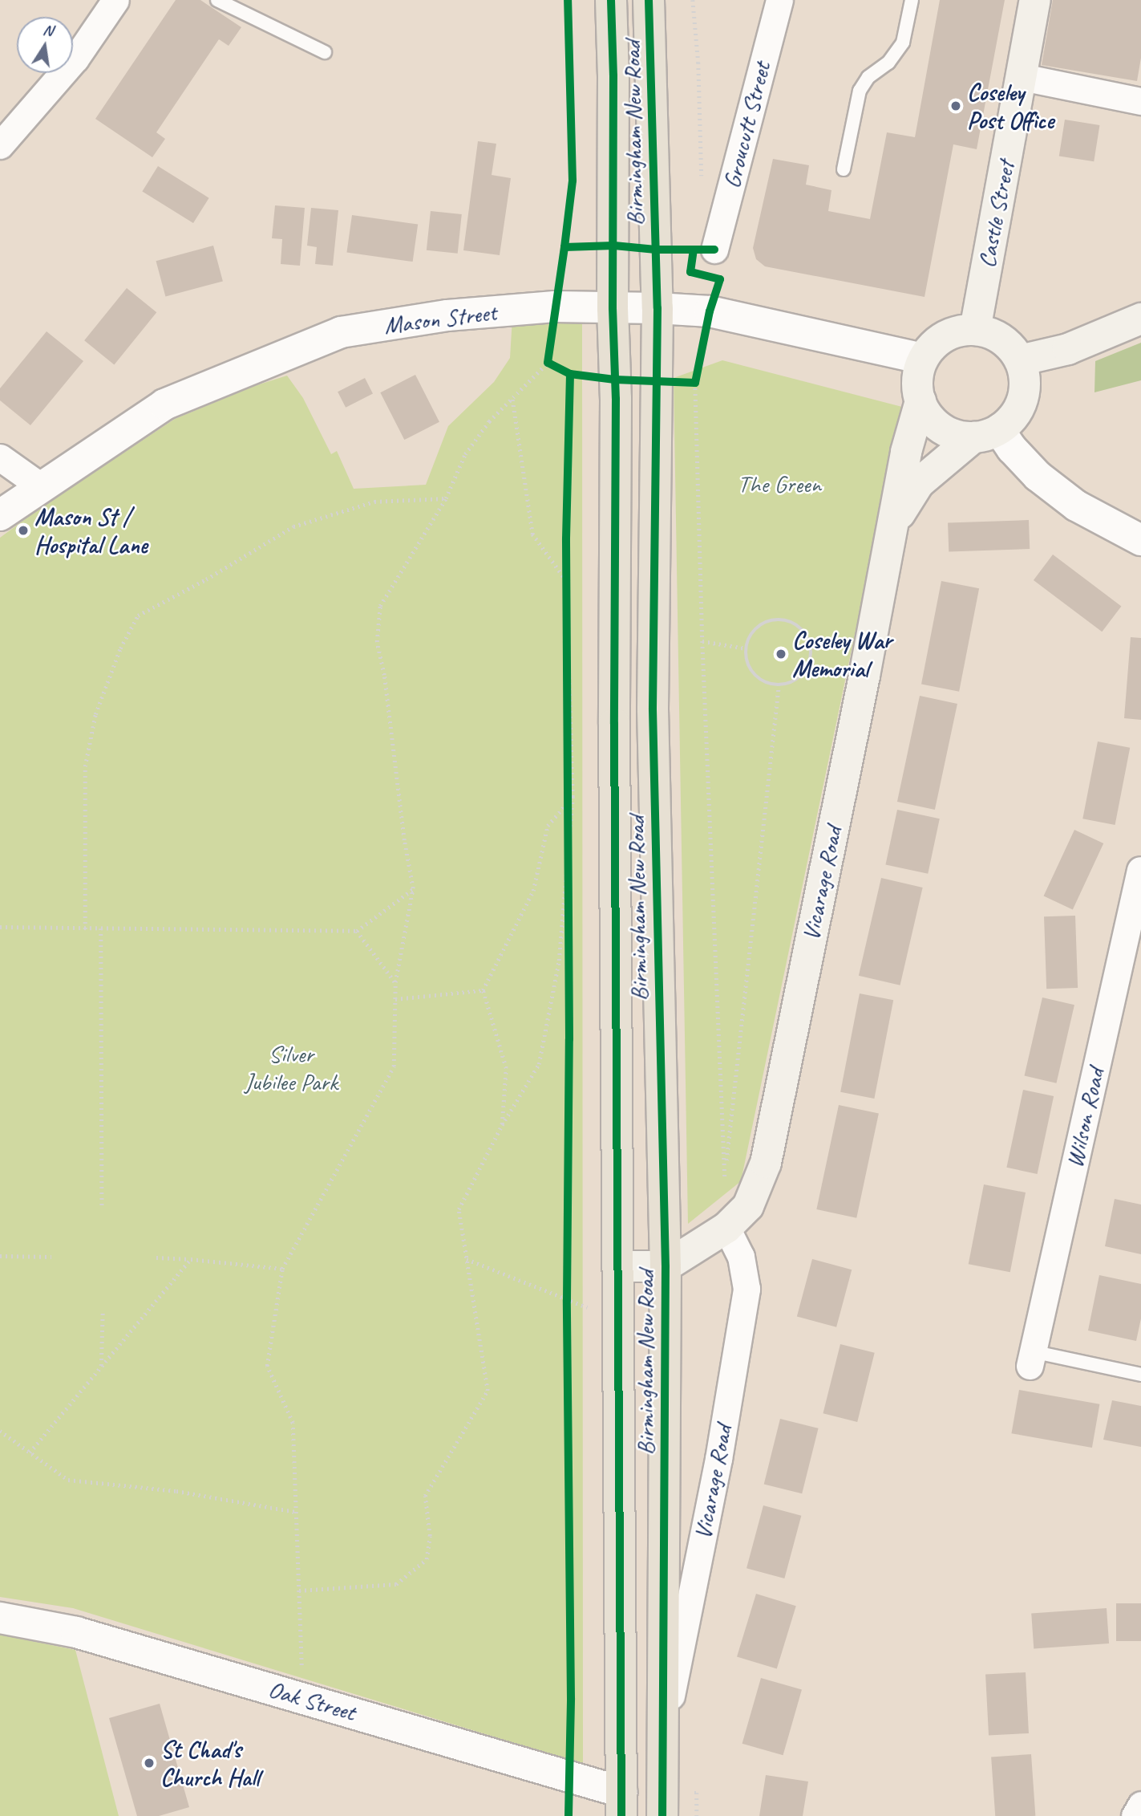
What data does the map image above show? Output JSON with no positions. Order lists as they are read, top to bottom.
{
  "streets": {
    "highway": ["Birmingham New Road"],
    "main road": ["Castle Street", "Vicarage Road"],
    "street": [
      "Groucutt Street",
      "Mason Street",
      "Wilson Road",
      "Oak Street"
    ]
  },
  "crossings": [
    ["Birmingham New Road", "Mason Street"],
    ["Birmingham New Road", "Vicarage Road"],
    ["Birmingham New Road", "Oak Street"],
    ["Castle Street", "Mason Street"],
    ["Castle Street", "Vicarage Road"],
    ["Mason Street", "Vicarage Road"]
  ],
  "parks": ["The Green", "Silver Jubilee Park"],
  "places": [
    "Coseley Post Office",
    "Mason St / Hospital Lane",
    "Coseley War Memorial",
    "St Chad's Church Hall"
  ],
  "north": "top"
}
